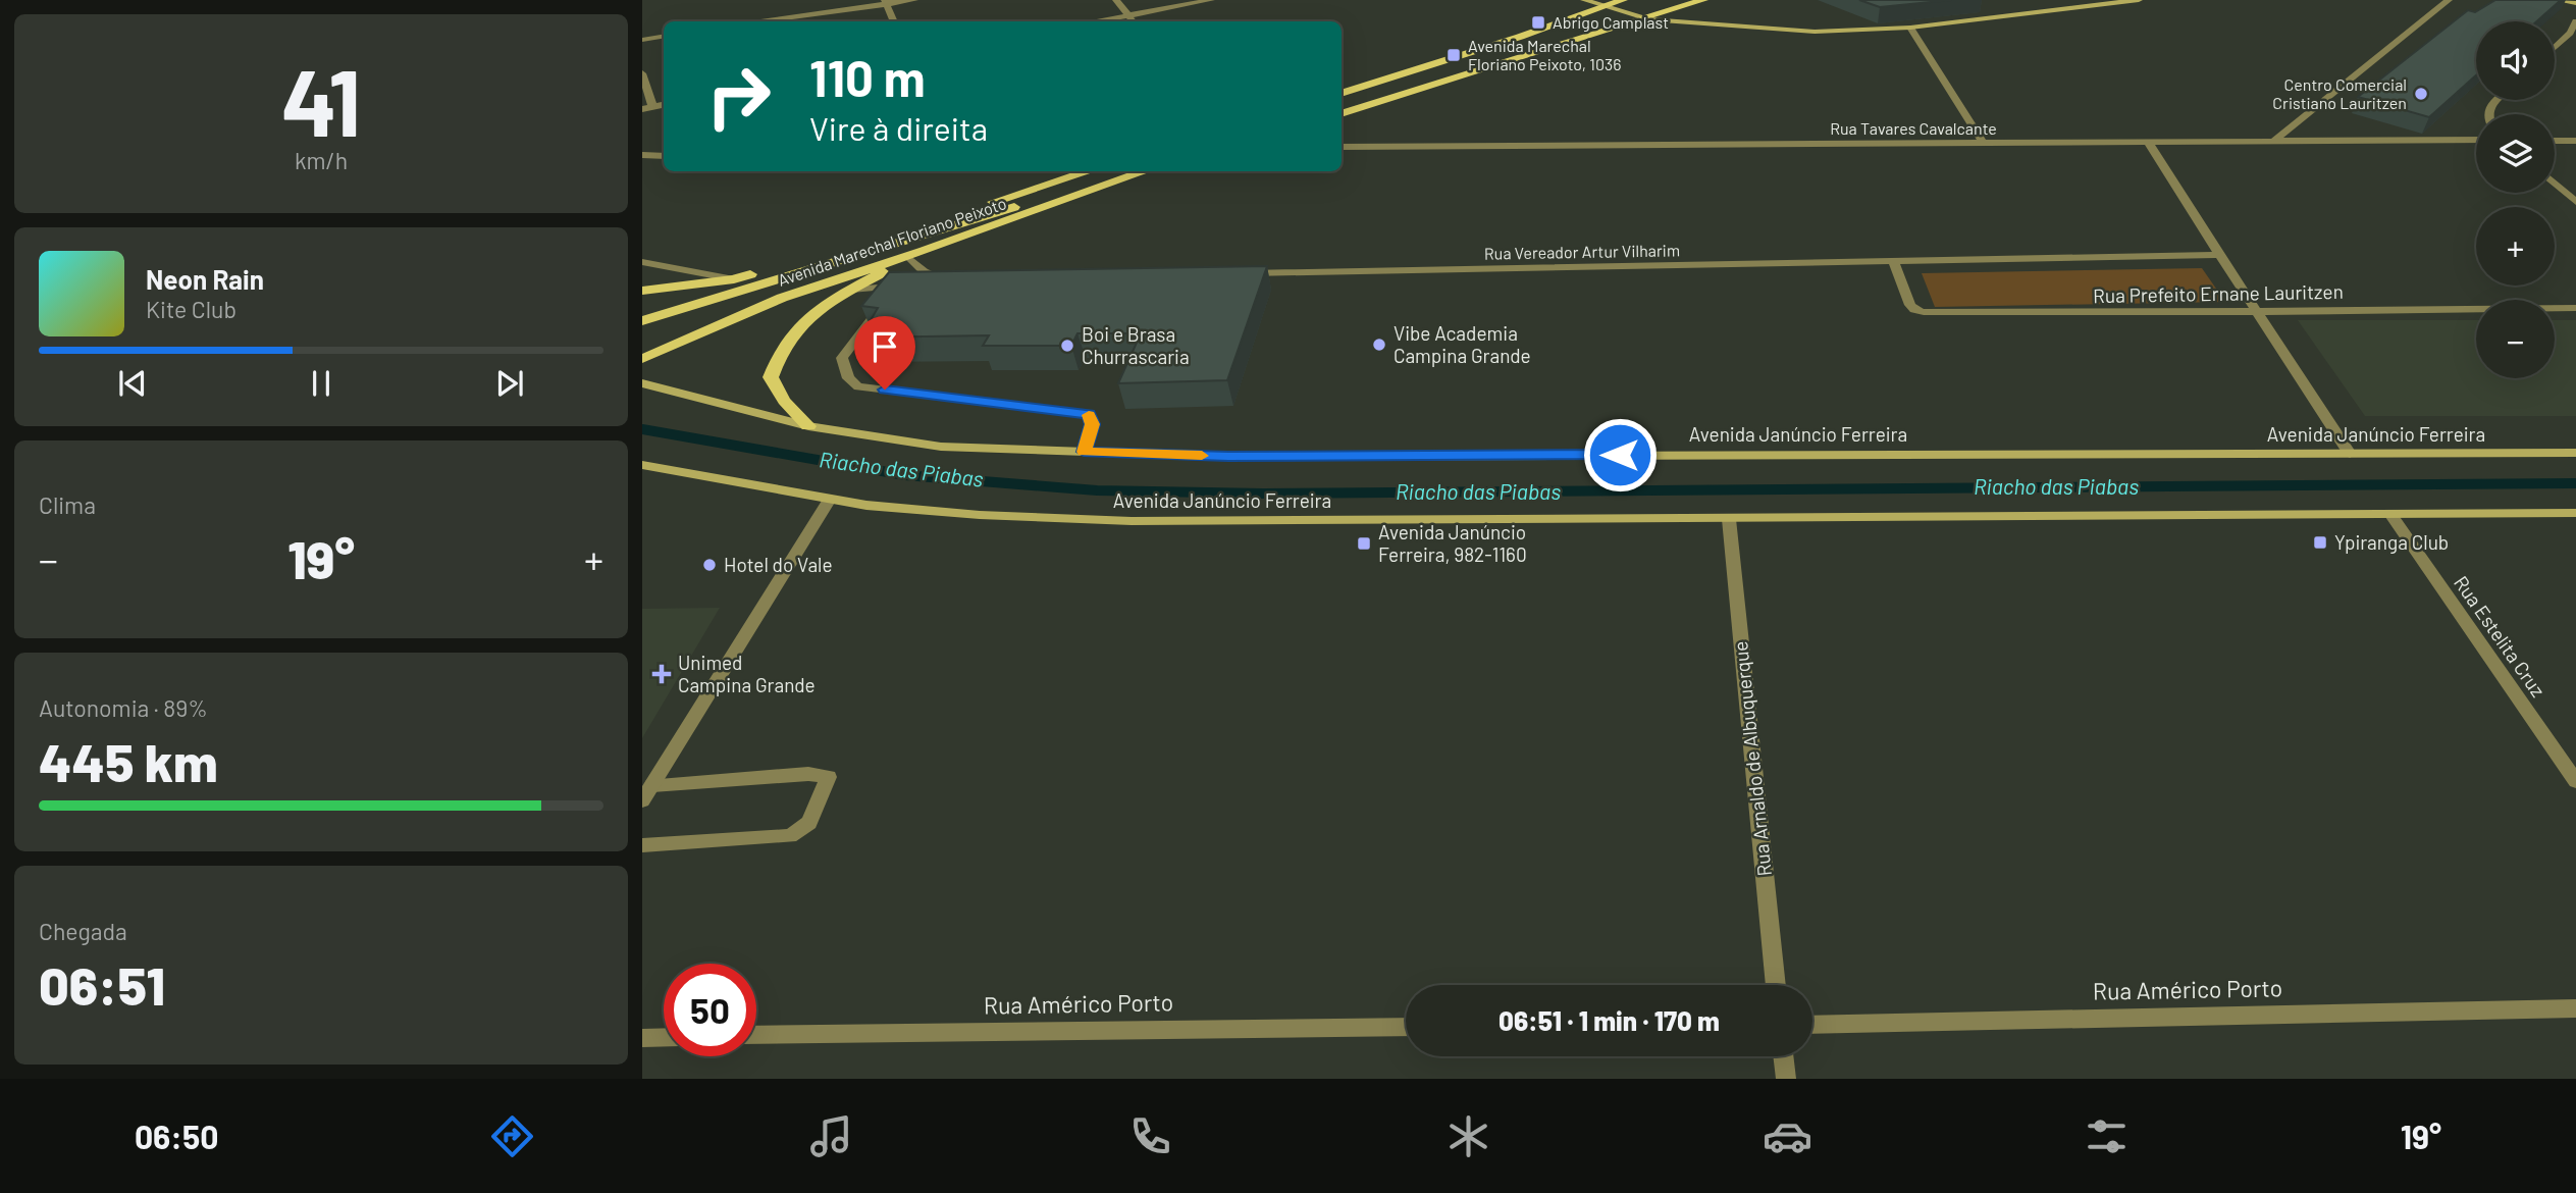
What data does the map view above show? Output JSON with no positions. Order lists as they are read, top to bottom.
{
  "streets": {
    "main road": ["Avenida Marechal Floriano Peixoto", "Avenida Janúncio Ferreira"],
    "street": [
      "Rua Tavares Cavalcante",
      "Rua Vereador Artur Vilharim",
      "Rua Prefeito Ernane Lauritzen",
      "Rua Estelita Cruz",
      "Rua Arnaldo de Albuquerque",
      "Rua Américo Porto"
    ]
  },
  "crossings": [
    ["Rua Vereador Artur Vilharim", "Rua Prefeito Ernane Lauritzen"],
    ["Avenida Janúncio Ferreira", "Rua Estelita Cruz"],
    ["Avenida Janúncio Ferreira", "Rua Arnaldo de Albuquerque"]
  ],
  "water": ["Riacho das Piabas"],
  "places": {
    "transit": [
      "Abrigo Camplast",
      "Avenida Marechal Floriano Peixoto, 1036",
      "Ypiranga Club",
      "Avenida Janúncio Ferreira, 982-1160"
    ],
    "other": [
      "Centro Comercial Cristiano Lauritzen",
      "Vibe Academia Campina Grande",
      "Boi e Brasa Churrascaria",
      "Hotel do Vale"
    ],
    "health": ["Unimed Campina Grande"]
  },
  "page": {
    "tile": [
      ["41", "km/h"],
      "Clima",
      ["Autonomia · 89%", "445 km"],
      ["Chegada", "06:51"]
    ],
    "map_buttons": ["+", "−"],
    "turn": ["110 m", "Vire à direita"],
    "song": ["Neon Rain", "Kite Club"],
    "heat": ["−", "19°", "+"],
    "limit": "50",
    "trip": "06:51 · 1 min · 170 m",
    "tabs": ["06:50", "19°"]
  }
}
